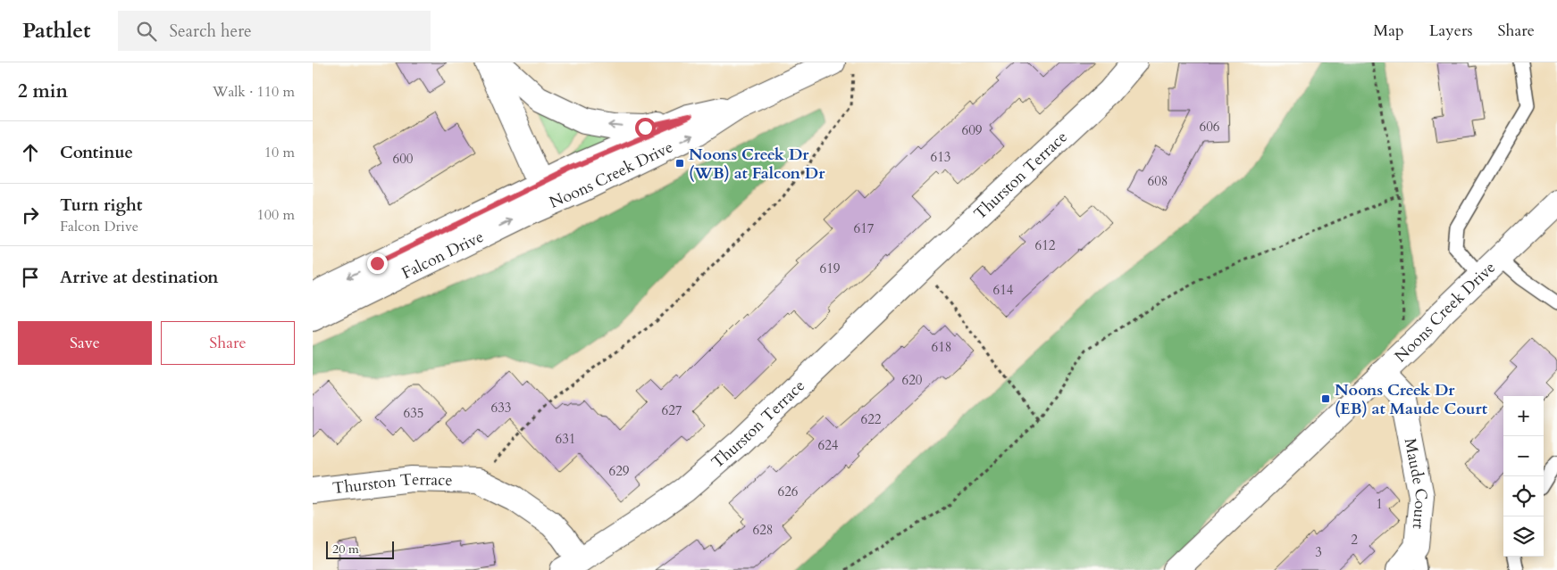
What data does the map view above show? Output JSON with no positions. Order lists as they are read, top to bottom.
{
  "streets": {
    "street": [
      "Noons Creek Drive",
      "Thurston Terrace",
      "Falcon Drive",
      "Maude Court"
    ]
  },
  "crossings": [
    ["Noons Creek Drive", "Falcon Drive"],
    ["Noons Creek Drive", "Maude Court"]
  ],
  "places": {
    "transit": ["Noons Creek Dr (WB) at Falcon Dr", "Noons Creek Dr (EB) at Maude Court"]
  },
  "house_numbers": [
    "606",
    "609",
    "613",
    "600",
    "608",
    "617",
    "612",
    "619",
    "614",
    "618",
    "620",
    "633",
    "627",
    "635",
    "622",
    "631",
    "624",
    "629",
    "626",
    "1",
    "628",
    "2",
    "3"
  ],
  "scale_bar": "20 m",
  "page": {
    "header": "Pathlet",
    "search": "Search here",
    "nav": ["Map", "Layers", "Share"],
    "heading": ["2 min", "Walk · 110 m"],
    "list": [
      ["Continue", "10 m"],
      ["Turn right", "Falcon Drive", "100 m"],
      "Arrive at destination"
    ],
    "buttons": ["Save", "Share"],
    "map_buttons": ["+", "−"],
    "scale": "20 m"
  }
}
